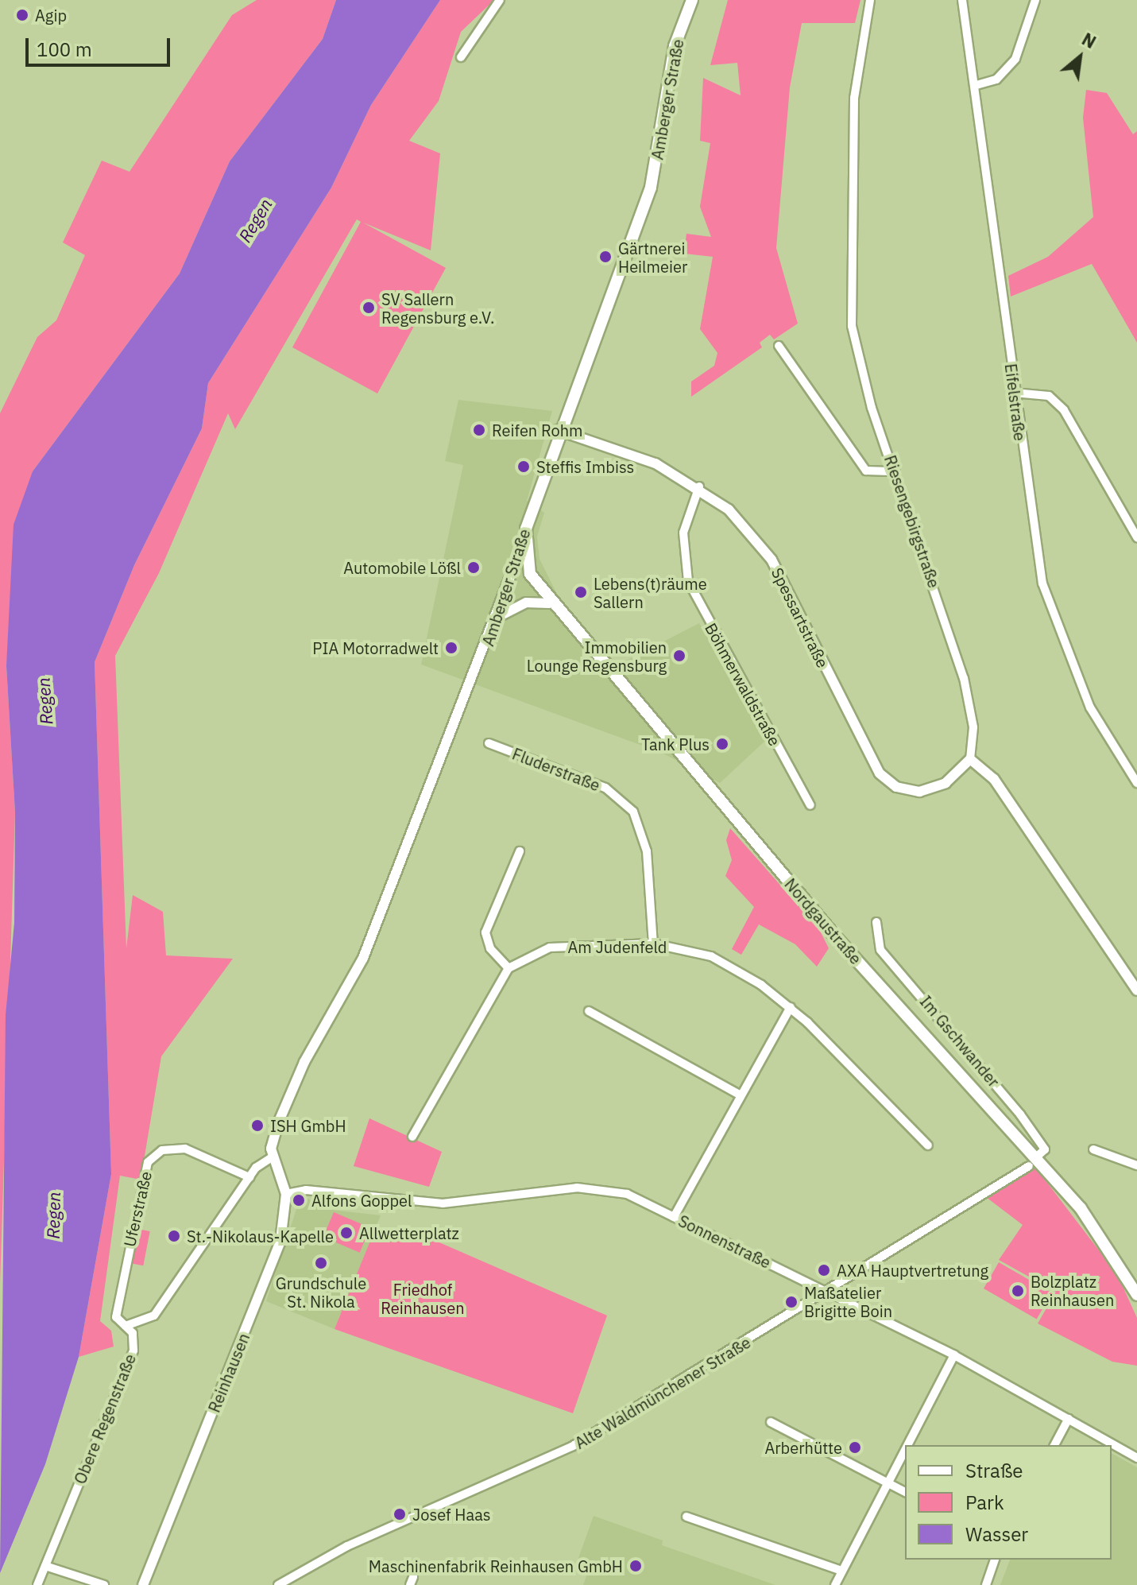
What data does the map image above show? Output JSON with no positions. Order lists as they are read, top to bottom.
{
  "streets": {
    "main road": ["Amberger Straße", "Nordgaustraße"],
    "street": [
      "Eifelstraße",
      "Riesengebirgstraße",
      "Spessartstraße",
      "Böhmerwaldstraße",
      "Fluderstraße",
      "Am Judenfeld",
      "Im Gschwander",
      "Uferstraße",
      "Sonnenstraße",
      "Reinhausen",
      "Alte Waldmünchener Straße",
      "Obere Regenstraße"
    ]
  },
  "crossings": [
    ["Amberger Straße", "Spessartstraße"],
    ["Amberger Straße", "Nordgaustraße"],
    ["Riesengebirgstraße", "Spessartstraße"],
    ["Spessartstraße", "Böhmerwaldstraße"],
    ["Fluderstraße", "Am Judenfeld"],
    ["Nordgaustraße", "Im Gschwander"],
    ["Nordgaustraße", "Alte Waldmünchener Straße"],
    ["Im Gschwander", "Alte Waldmünchener Straße"],
    ["Uferstraße", "Obere Regenstraße"],
    ["Sonnenstraße", "Reinhausen"],
    ["Sonnenstraße", "Alte Waldmünchener Straße"]
  ],
  "water": ["Regen"],
  "parks": ["Friedhof Reinhausen"],
  "places": [
    "Agip",
    "Gärtnerei Heilmeier",
    "SV Sallern Regensburg e.V.",
    "Reifen Rohm",
    "Steffis Imbiss",
    "Automobile Lößl",
    "Lebens(t)räume Sallern",
    "PIA Motorradwelt",
    "Immobilien Lounge Regensburg",
    "Tank Plus",
    "ISH GmbH",
    "Alfons Goppel",
    "Allwetterplatz",
    "St.-Nikolaus-Kapelle",
    "Grundschule St. Nikola",
    "AXA Hauptvertretung",
    "Bolzplatz Reinhausen",
    "Maßatelier Brigitte Boin",
    "Arberhütte",
    "Josef Haas",
    "Maschinenfabrik Reinhausen GmbH"
  ],
  "legend": ["Straße", "Park", "Wasser"],
  "scale_bar": "100 m",
  "north": "top right"
}
